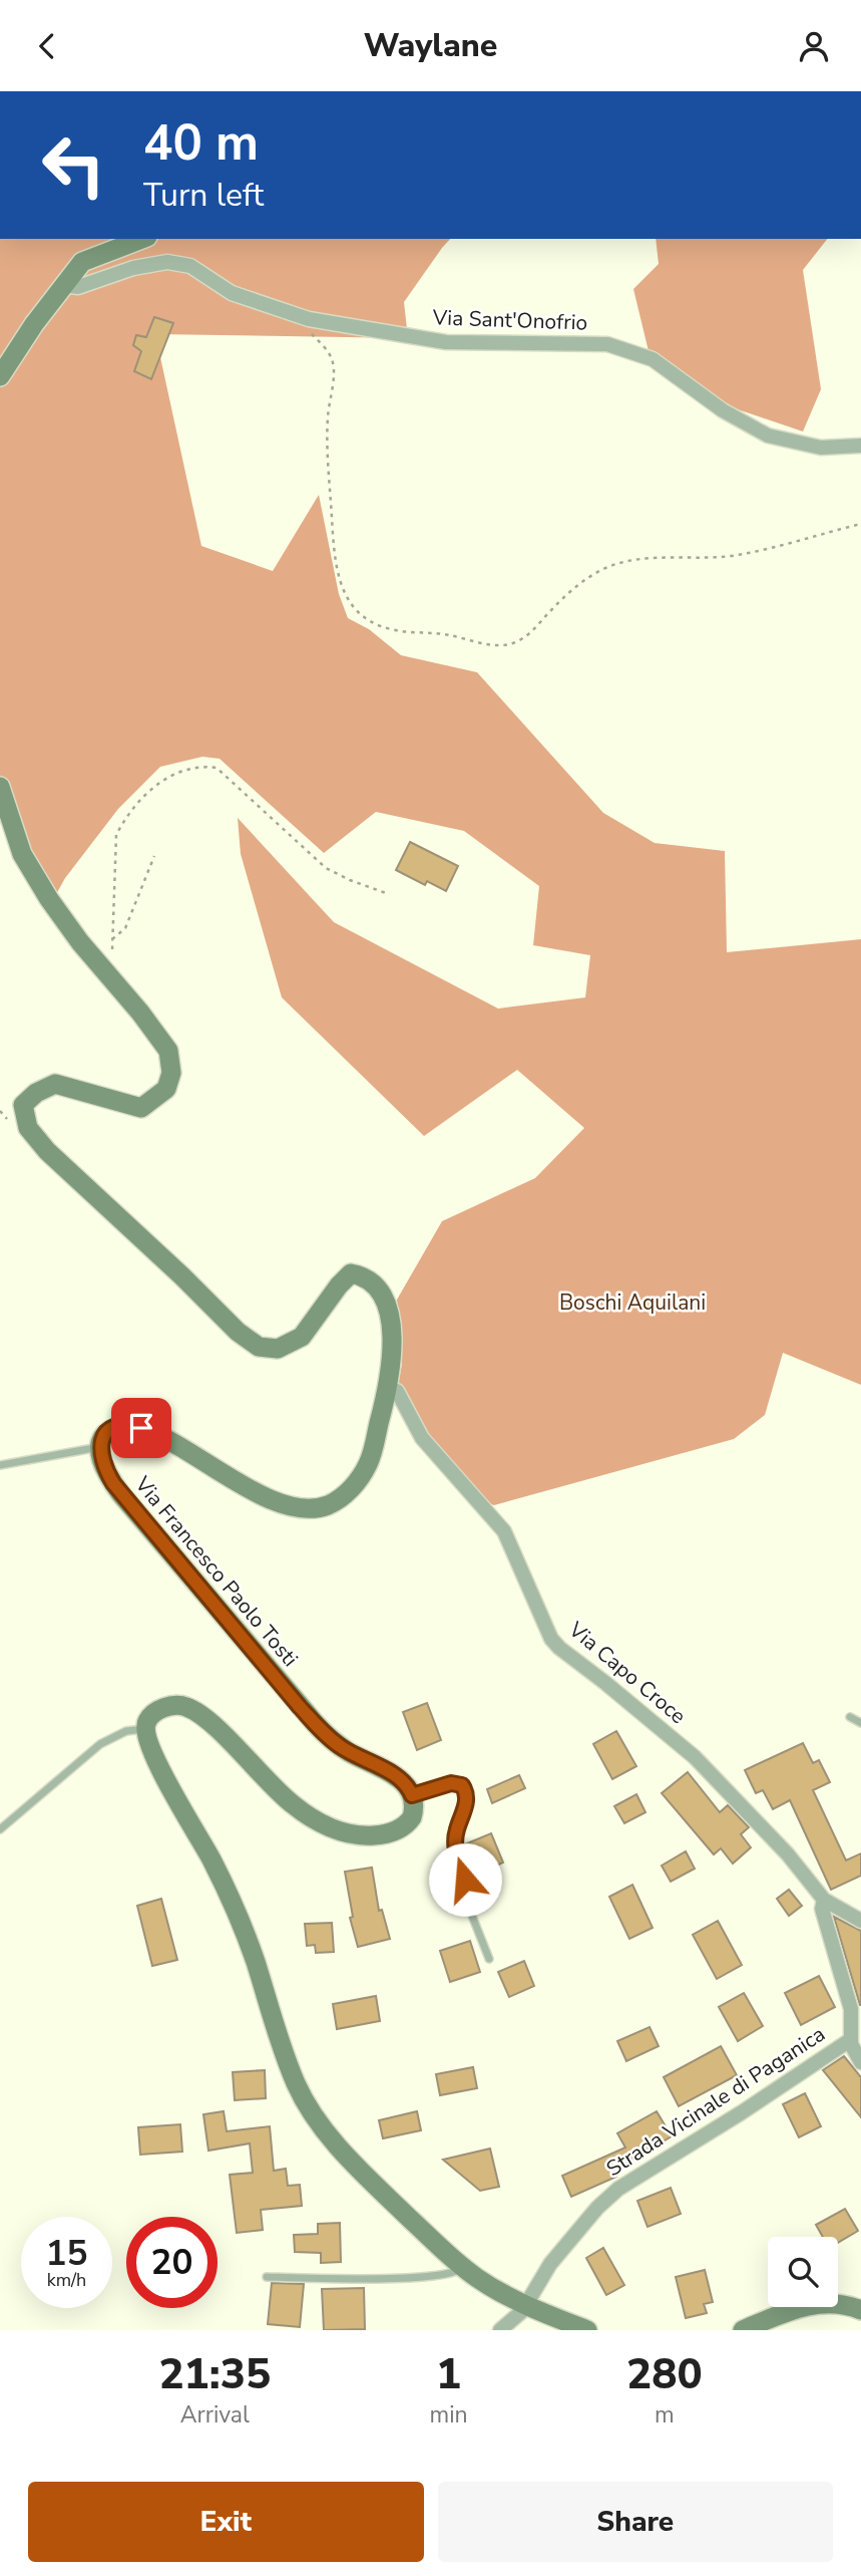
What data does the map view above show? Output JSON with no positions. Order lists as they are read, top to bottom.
{
  "streets": {
    "main road": ["Via Francesco Paolo Tosti"],
    "street": ["Via Sant'Onofrio", "Via Capo Croce", "Strada Vicinale di Paganica"]
  },
  "parks": ["Boschi Aquilani"],
  "page": {
    "header": "Waylane",
    "turn": ["40 m", "Turn left"],
    "speed": "15 km/h",
    "limit": "20",
    "eta": [
      "21:35",
      "Arrival",
      "1",
      "min",
      "280",
      "m"
    ],
    "buttons": ["Exit", "Share"]
  }
}
